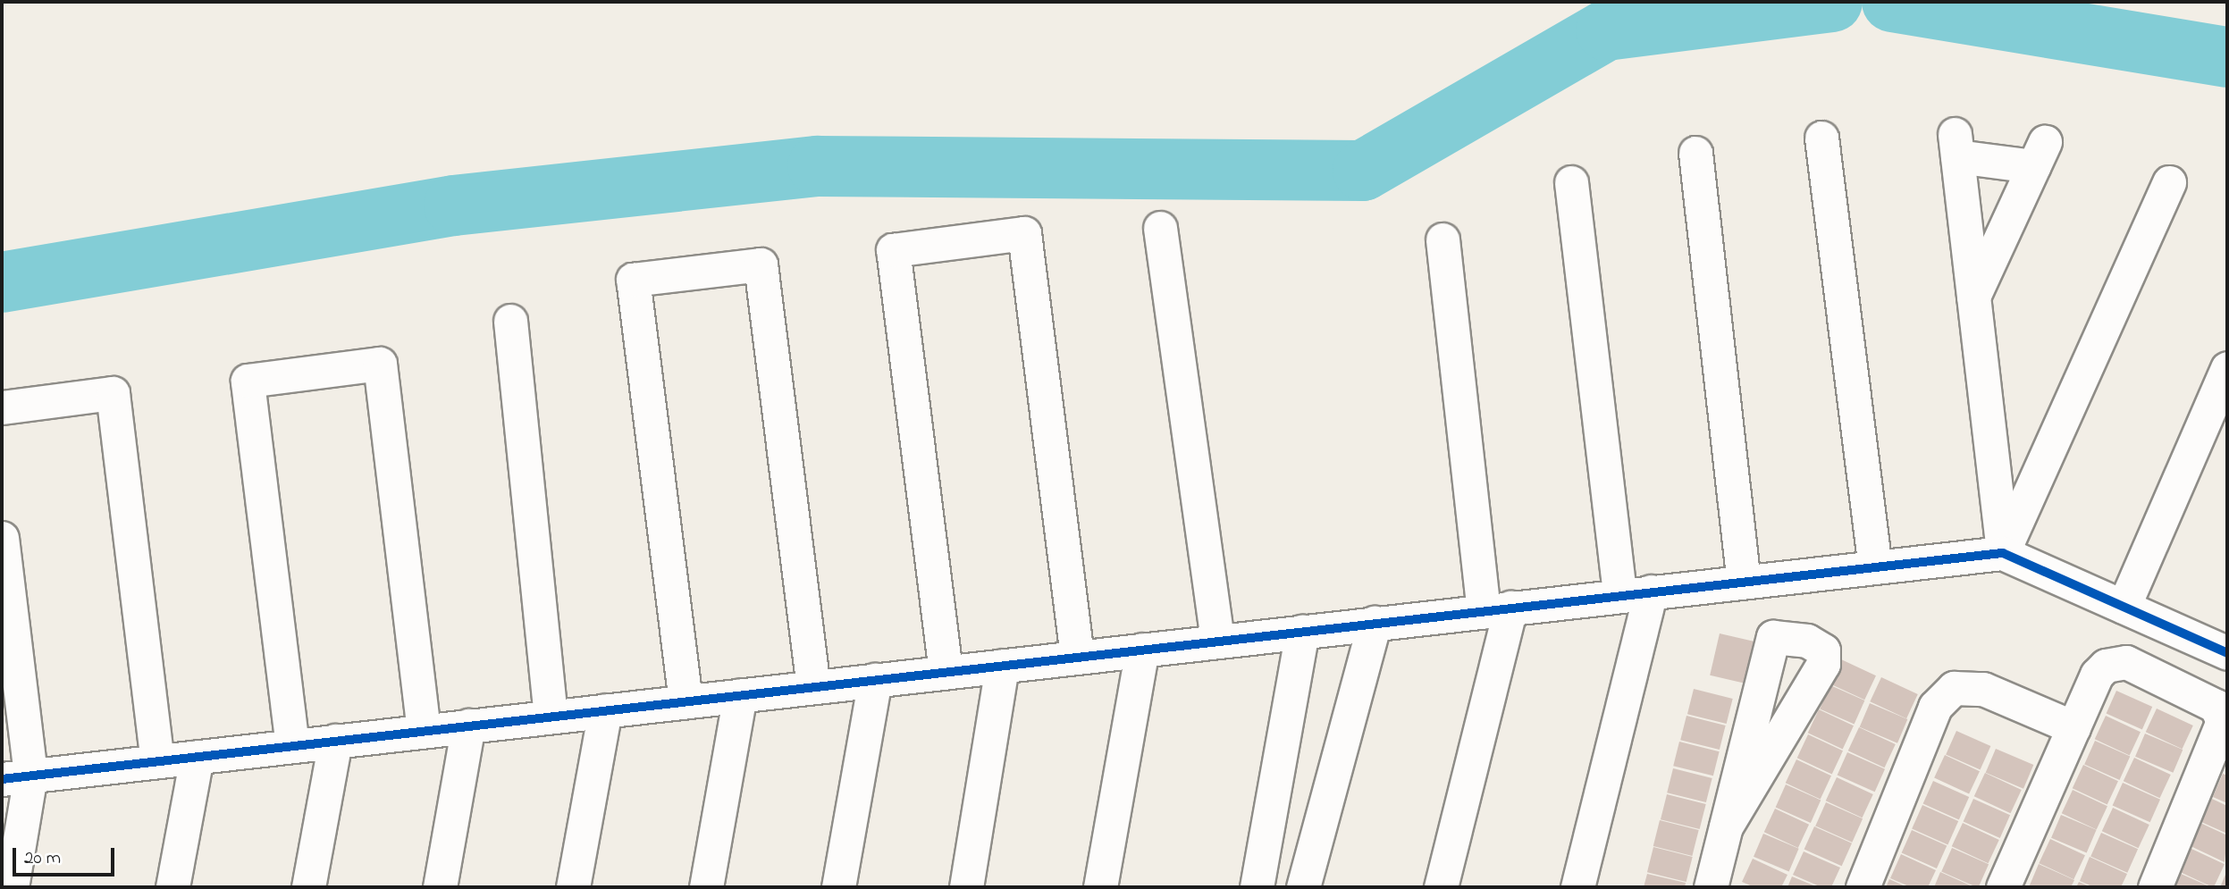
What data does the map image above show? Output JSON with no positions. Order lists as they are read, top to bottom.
{
  "scale_bar": "20 m"
}
